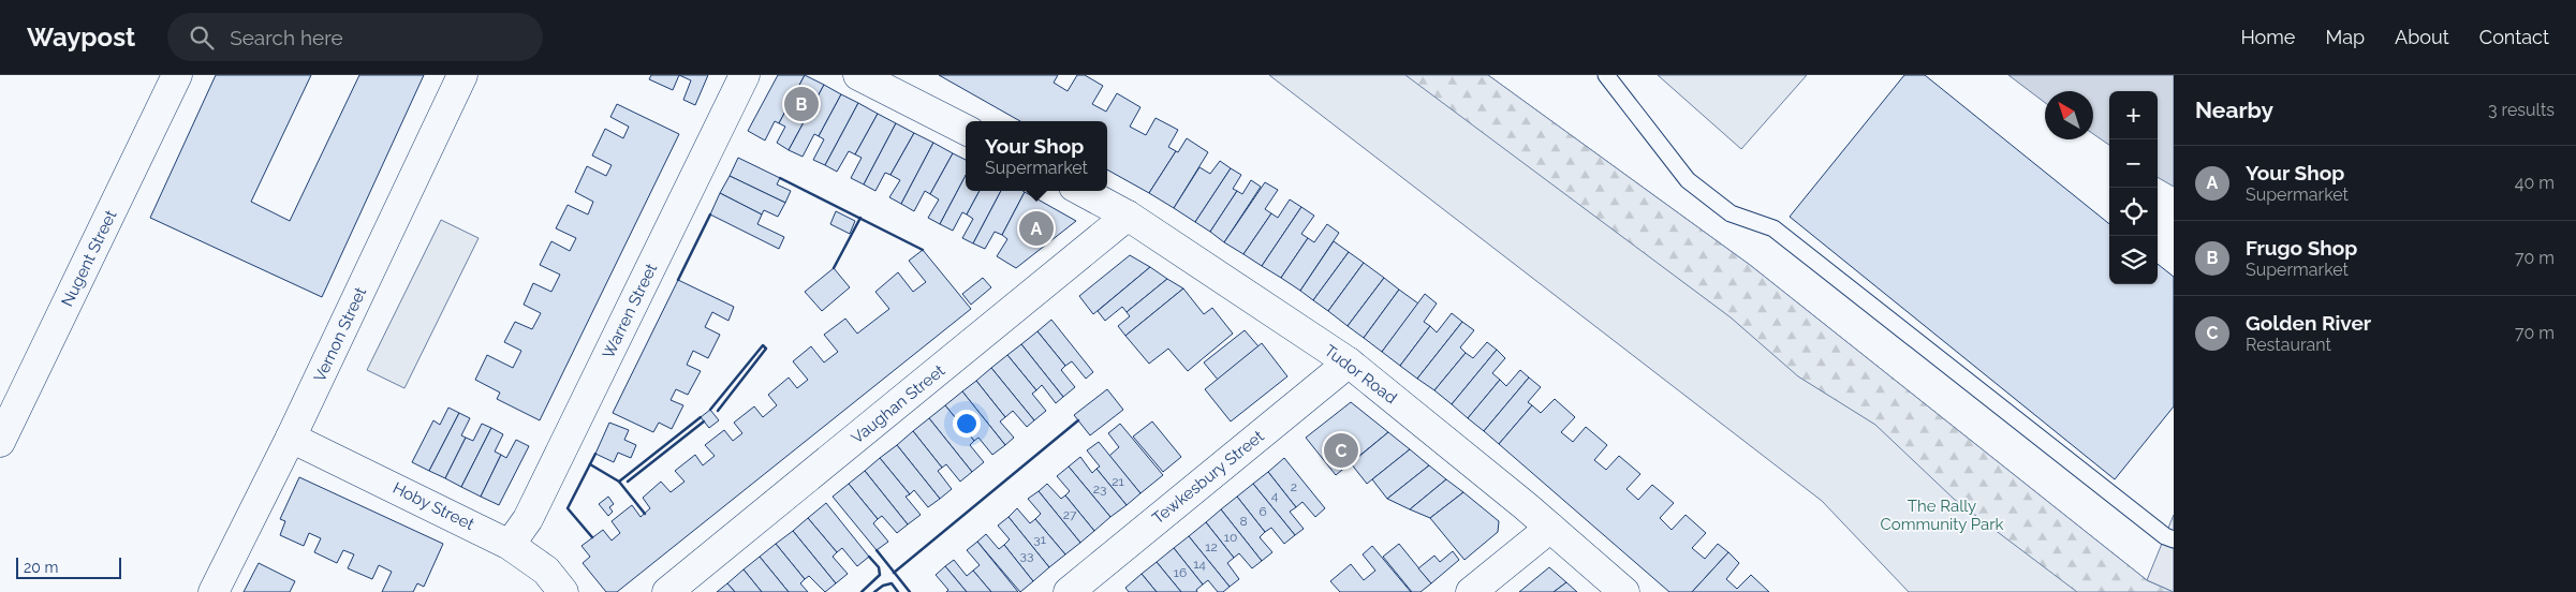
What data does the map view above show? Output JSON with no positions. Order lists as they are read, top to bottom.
{
  "streets": {
    "street": [
      "Nugent Street",
      "Warren Street",
      "Vernon Street",
      "Tudor Road",
      "Vaughan Street",
      "Tewkesbury Street",
      "Hoby Street"
    ]
  },
  "crossings": [
    ["Warren Street", "Hoby Street"],
    ["Vernon Street", "Hoby Street"],
    ["Tudor Road", "Vaughan Street"],
    ["Tudor Road", "Tewkesbury Street"]
  ],
  "parks": ["The Rally Community Park"],
  "house_numbers": [
    "21",
    "2",
    "23",
    "4",
    "6",
    "27",
    "8",
    "10",
    "31",
    "12",
    "33",
    "14",
    "16"
  ],
  "scale_bar": "20 m",
  "north": "top left",
  "page": {
    "header": "Waypost",
    "search": "Search here",
    "nav": [
      "Home",
      "Map",
      "About",
      "Contact"
    ],
    "heading": ["Nearby", "3 results"],
    "pins": ["B", "A", "C"],
    "map_buttons": ["+", "−"],
    "popup": ["Your Shop", "Supermarket"],
    "list": [
      {
        "mark": "A",
        "name": "Your Shop",
        "note": "Supermarket",
        "value": "40 m"
      },
      {
        "mark": "B",
        "name": "Frugo Shop",
        "note": "Supermarket",
        "value": "70 m"
      },
      {
        "mark": "C",
        "name": "Golden River",
        "note": "Restaurant",
        "value": "70 m"
      }
    ],
    "scale": "20 m"
  }
}
